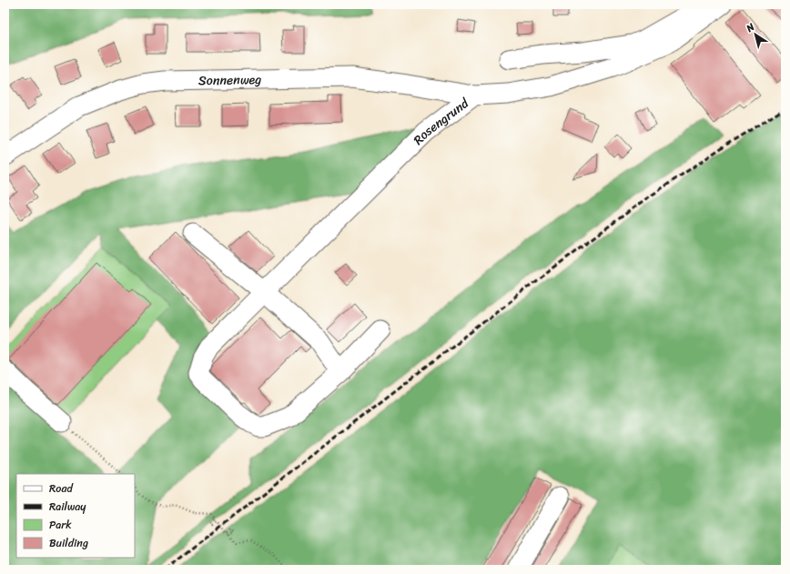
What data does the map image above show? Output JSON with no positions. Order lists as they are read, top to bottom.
{
  "streets": {
    "street": ["Sonnenweg", "Rosengrund"]
  },
  "crossings": [
    ["Sonnenweg", "Rosengrund"]
  ],
  "legend": [
    "Road",
    "Railway",
    "Park",
    "Building"
  ],
  "north": "top left"
}
